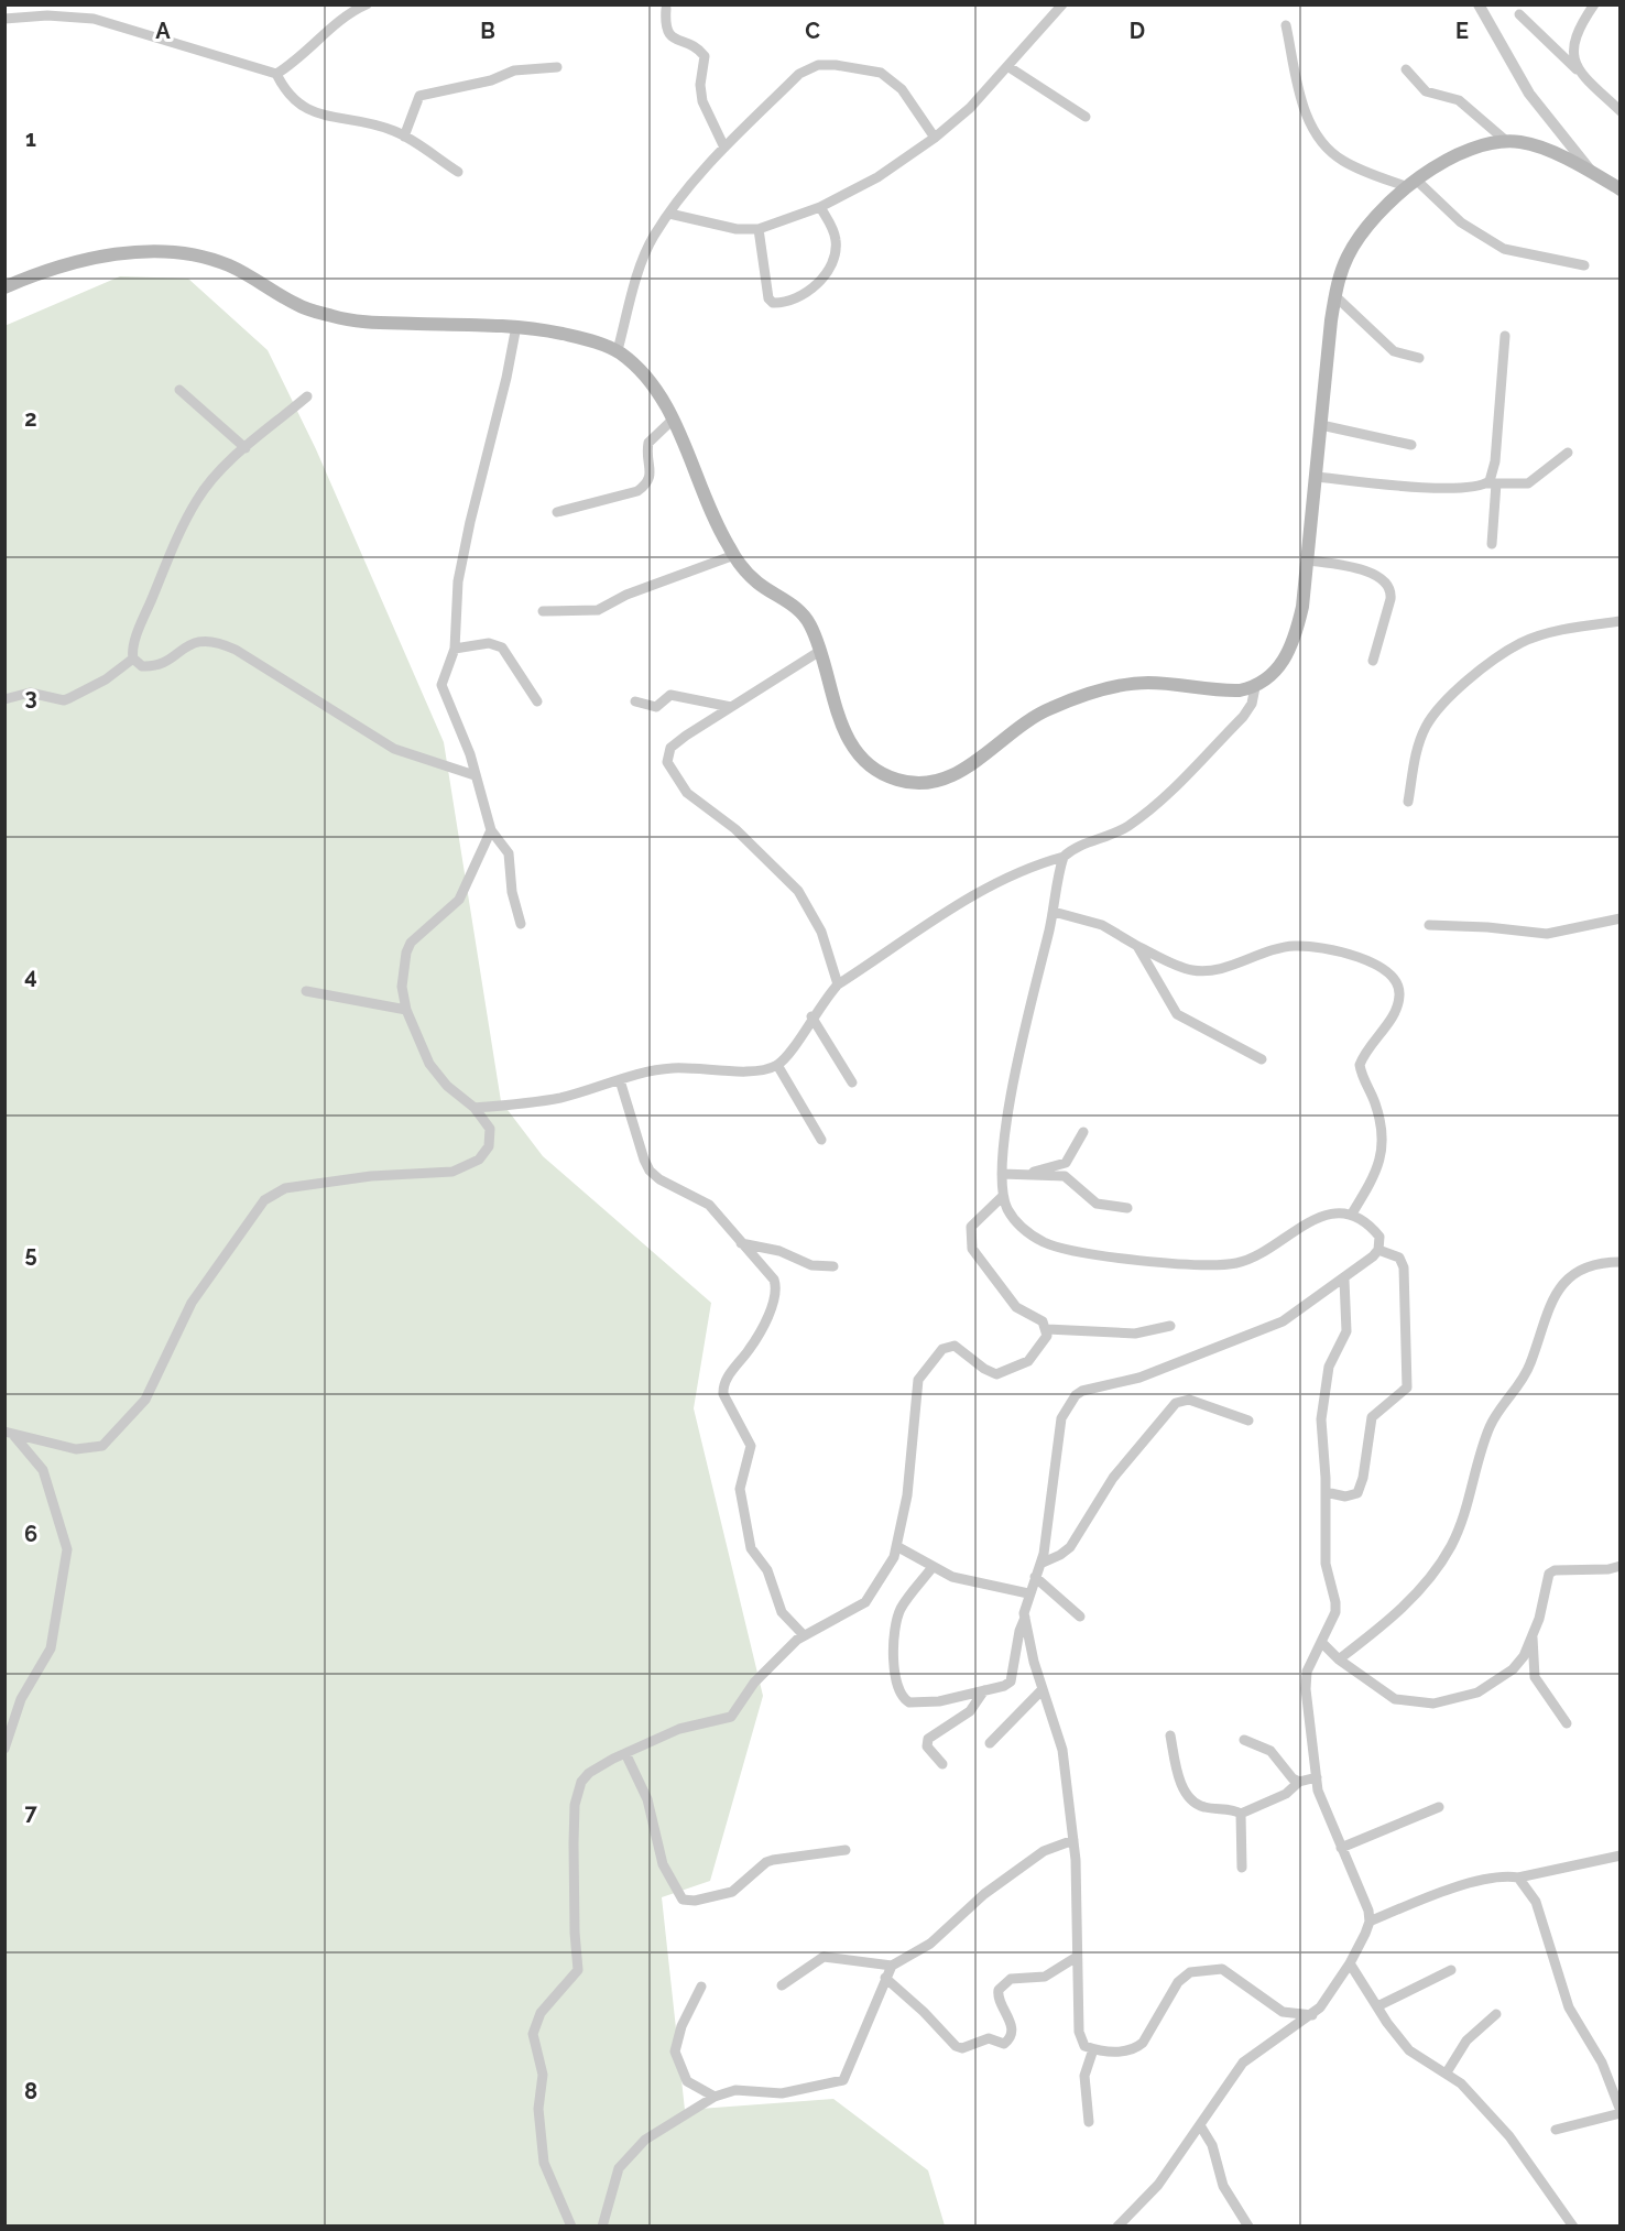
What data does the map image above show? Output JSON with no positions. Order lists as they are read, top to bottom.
{
  "grid": {
    "columns": [
      "A",
      "B",
      "C",
      "D",
      "E"
    ],
    "rows": [
      "1",
      "2",
      "3",
      "4",
      "5",
      "6",
      "7",
      "8"
    ]
  }
}
